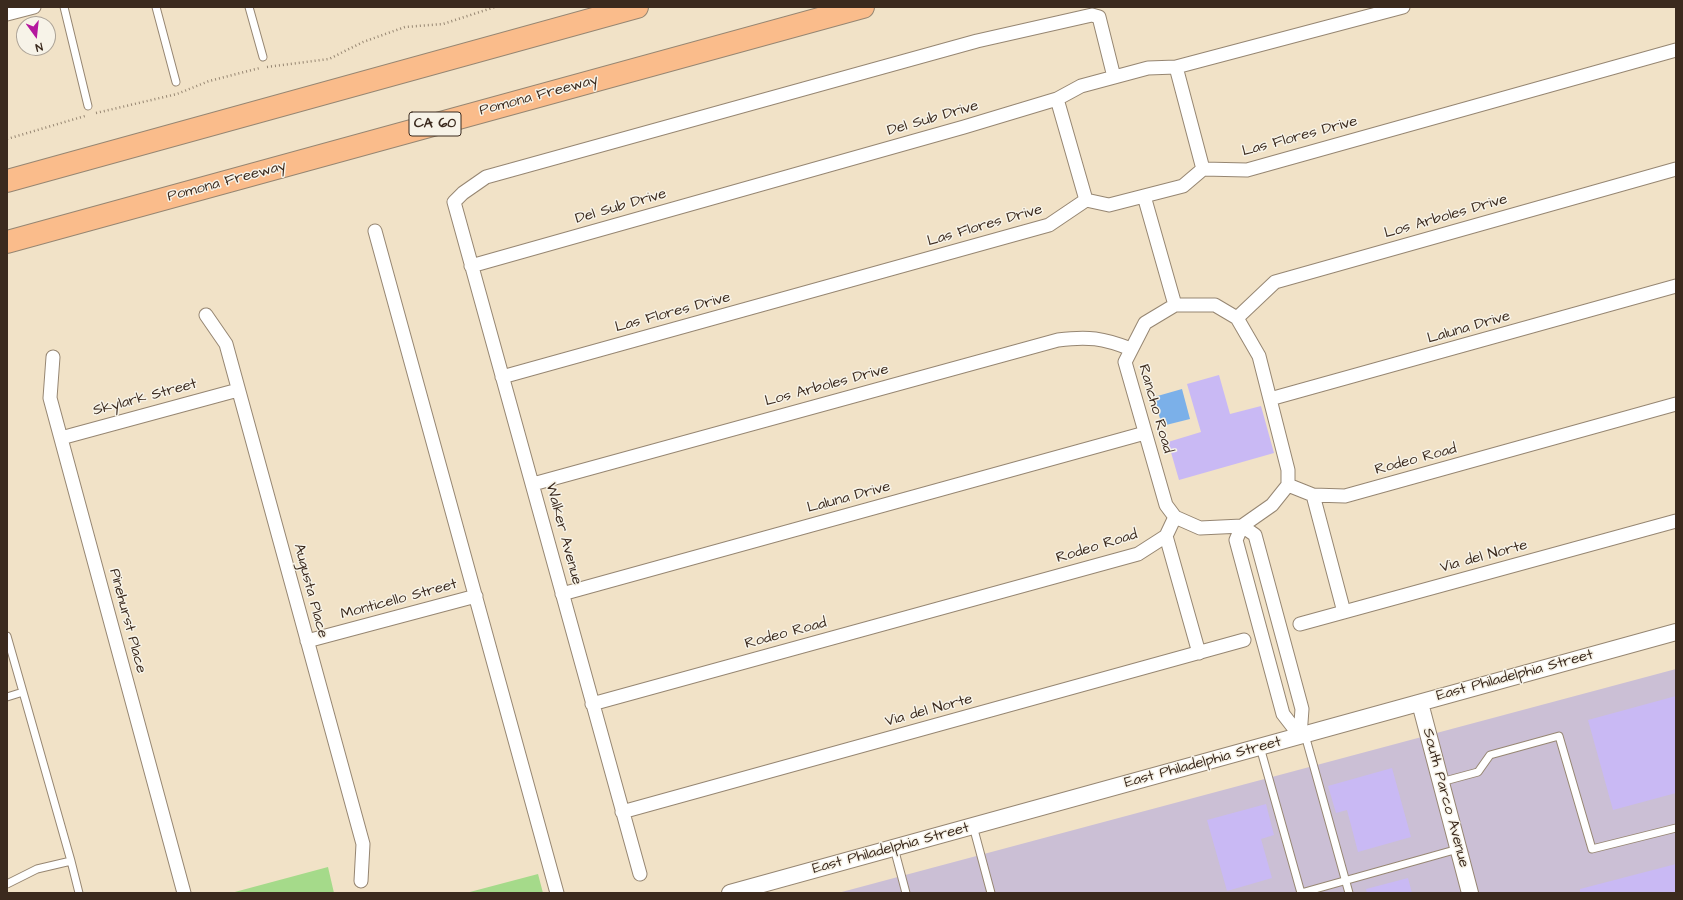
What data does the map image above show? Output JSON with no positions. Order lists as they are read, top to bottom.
{
  "streets": {
    "highway": ["Pomona Freeway", "CA 60"],
    "street": [
      "Del Sub Drive",
      "Las Flores Drive",
      "Los Arboles Drive",
      "Laluna Drive",
      "Skylark Street",
      "Rancho Road",
      "Rodeo Road",
      "Walker Avenue",
      "Via del Norte",
      "Augusta Place",
      "Monticello Street",
      "Pinehurst Place",
      "East Philadelphia Street",
      "South Parco Avenue"
    ]
  },
  "crossings": [
    ["Del Sub Drive", "Walker Avenue"],
    ["Las Flores Drive", "Walker Avenue"],
    ["Los Arboles Drive", "Rancho Road"],
    ["Los Arboles Drive", "Walker Avenue"],
    ["Laluna Drive", "Rancho Road"],
    ["Laluna Drive", "Walker Avenue"],
    ["Skylark Street", "Augusta Place"],
    ["Skylark Street", "Pinehurst Place"],
    ["Rodeo Road", "Walker Avenue"],
    ["Walker Avenue", "Via del Norte"],
    ["Augusta Place", "Monticello Street"],
    ["East Philadelphia Street", "South Parco Avenue"]
  ],
  "north": "bottom"
}
